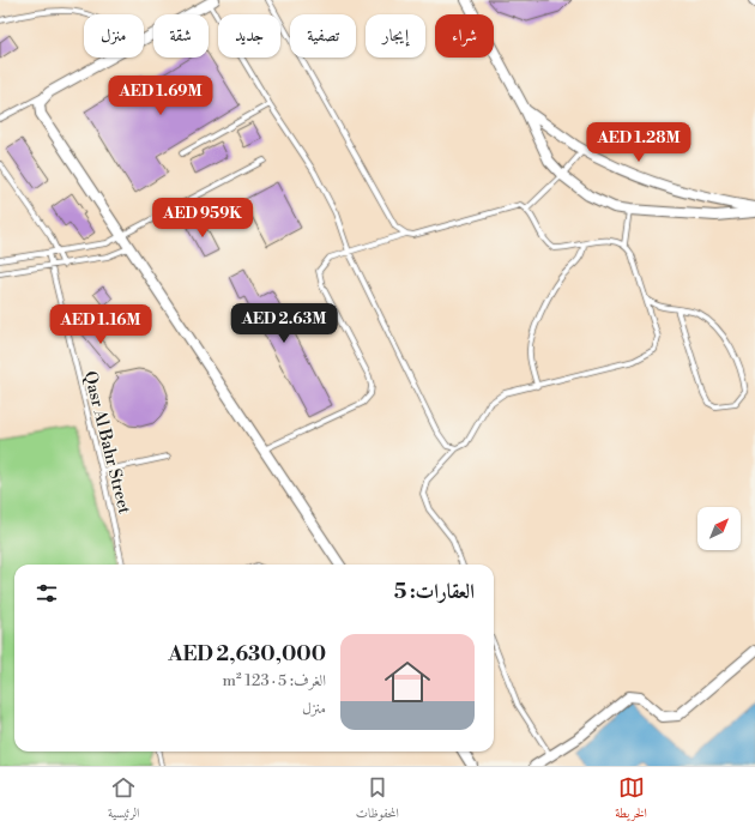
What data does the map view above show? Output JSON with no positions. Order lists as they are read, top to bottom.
{
  "streets": {
    "lane": ["Qasr Al Bahr Street"]
  },
  "north": "top right",
  "page": {
    "chip": [
      "شراء",
      "إيجار",
      "تصفية",
      "جديد",
      "شقة",
      "منزل"
    ],
    "price": [
      "AED 1.69M",
      "AED 1.28M",
      "AED 959K",
      "AED 2.63M",
      "AED 1.16M"
    ],
    "heading": "العقارات: 5",
    "list": [
      {
        "name": "AED 2,630,000",
        "note": "الغرف: 5 · 123 m² · منزل"
      }
    ],
    "tabs": ["الخريطة", "المحفوظات", "الرئيسية"]
  }
}
